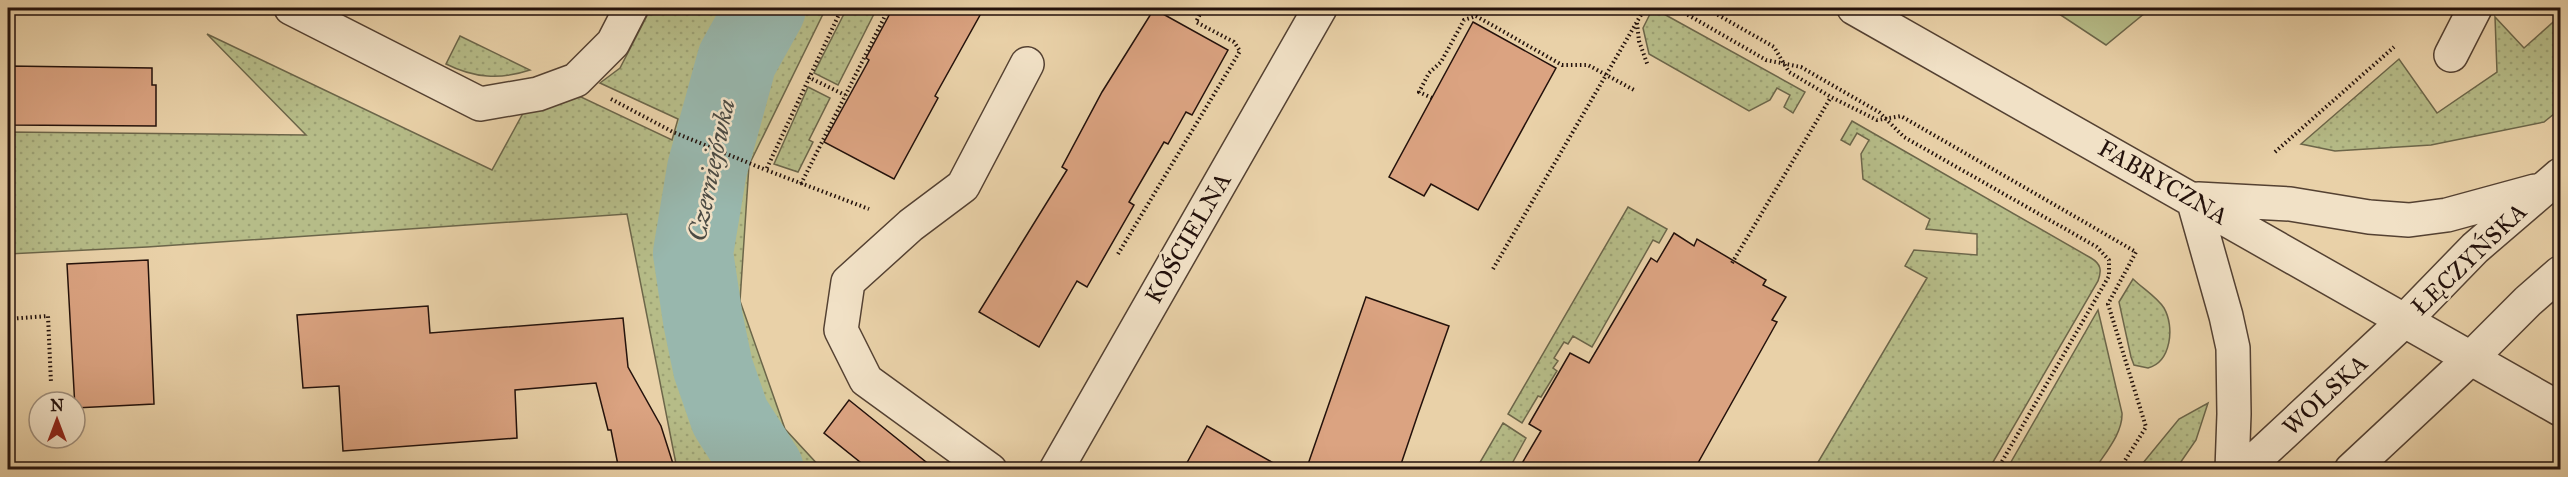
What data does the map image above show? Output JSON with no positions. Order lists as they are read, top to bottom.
{
  "streets": {
    "street": [
      "FABRYCZNA",
      "KOŚCIELNA",
      "ŁĘCZYŃSKA",
      "WOLSKA"
    ]
  },
  "crossings": [
    ["FABRYCZNA", "ŁĘCZYŃSKA"],
    ["FABRYCZNA", "WOLSKA"],
    ["ŁĘCZYŃSKA", "WOLSKA"]
  ],
  "water": ["Czerniejówka"],
  "north": "top"
}
